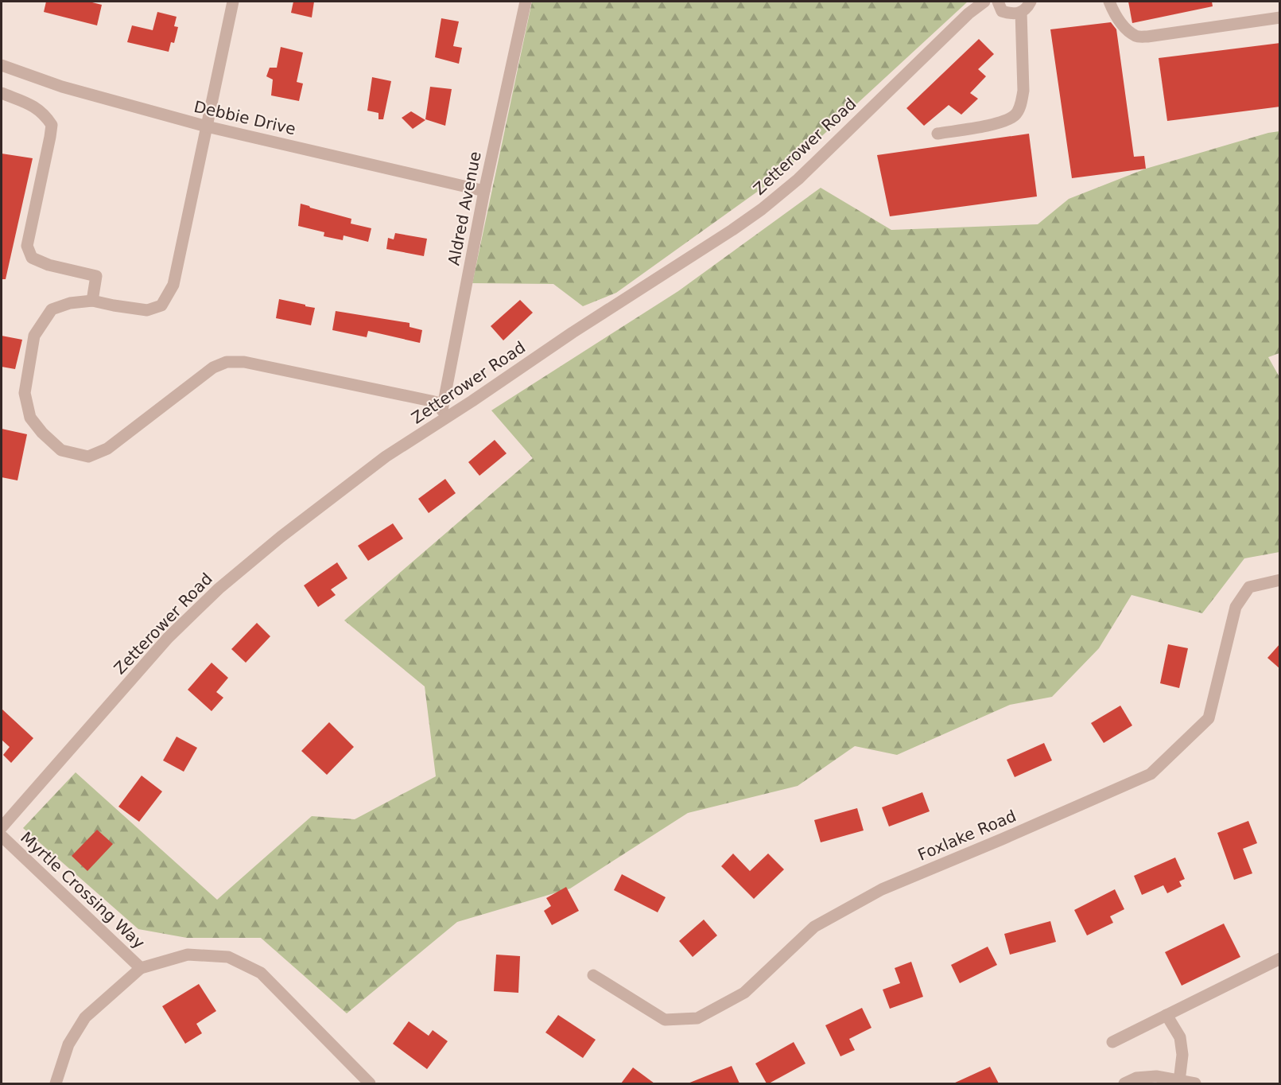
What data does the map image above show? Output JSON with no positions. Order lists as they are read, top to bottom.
{
  "streets": {
    "street": [
      "Debbie Drive",
      "Zetterower Road",
      "Aldred Avenue",
      "Foxlake Road",
      "Myrtle Crossing Way"
    ]
  },
  "crossings": [
    ["Debbie Drive", "Aldred Avenue"],
    ["Zetterower Road", "Aldred Avenue"]
  ]
}
